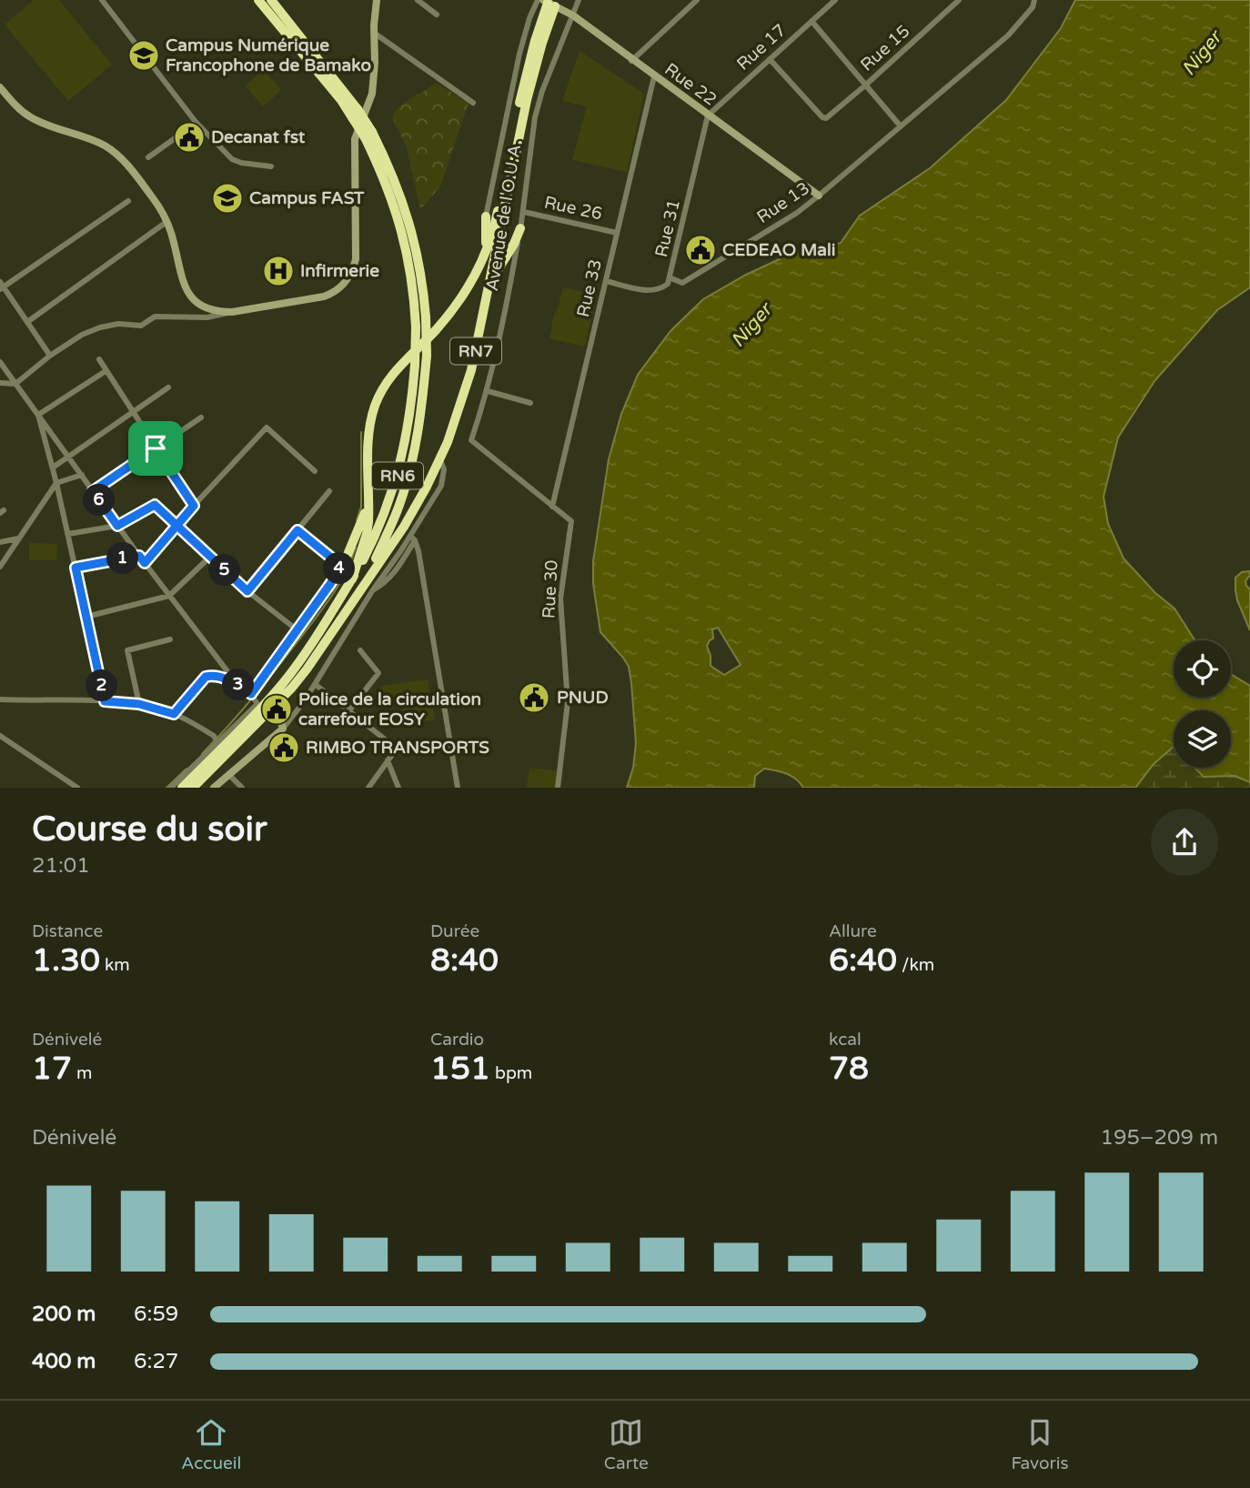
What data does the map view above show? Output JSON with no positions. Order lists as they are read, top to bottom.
{
  "streets": {
    "highway": ["RN7", "RN6"],
    "street": [
      "Rue 17",
      "Rue 15",
      "Rue 22",
      "Rue 13",
      "Rue 26",
      "Avenue de l'O.U.A.",
      "Rue 31",
      "Rue 33",
      "Rue 30"
    ]
  },
  "crossings": [
    ["Rue 17", "Rue 15"],
    ["Rue 17", "Rue 22"],
    ["Rue 17", "Rue 31"],
    ["Rue 22", "Rue 13"],
    ["Rue 22", "Avenue de l'O.U.A."],
    ["Rue 22", "Rue 31"],
    ["Rue 22", "Rue 33"],
    ["Rue 22", "RN7"],
    ["Rue 13", "Rue 31"],
    ["Rue 26", "Avenue de l'O.U.A."],
    ["Rue 26", "Rue 33"],
    ["Avenue de l'O.U.A.", "RN7"],
    ["Avenue de l'O.U.A.", "Rue 30"],
    ["Rue 31", "Rue 33"],
    ["Rue 33", "Rue 30"],
    ["RN7", "RN6"]
  ],
  "water": ["Niger"],
  "places": {
    "school or university": ["Campus Numérique Francophone de Bamako", "Campus FAST"],
    "public building": [
      "Decanat fst",
      "CEDEAO Mali",
      "PNUD",
      "Police de la circulation carrefour EOSY",
      "RIMBO TRANSPORTS"
    ],
    "hospital": ["Infirmerie"]
  },
  "page": {
    "pins": [
      "6",
      "1",
      "4",
      "5",
      "3",
      "2"
    ],
    "heading": ["Course du soir", "21:01"],
    "stats": [
      ["Distance", "1.30 km"],
      ["Durée", "8:40"],
      ["Allure", "6:40 /km"],
      ["Dénivelé", "17 m"],
      ["Cardio", "151 bpm"],
      ["kcal", "78"]
    ],
    "chart": ["Dénivelé", "195–209 m"],
    "list": [
      {
        "name": "200 m",
        "note": "6:59"
      },
      {
        "name": "400 m",
        "note": "6:27"
      }
    ],
    "tabs": ["Accueil", "Carte", "Favoris"]
  }
}
